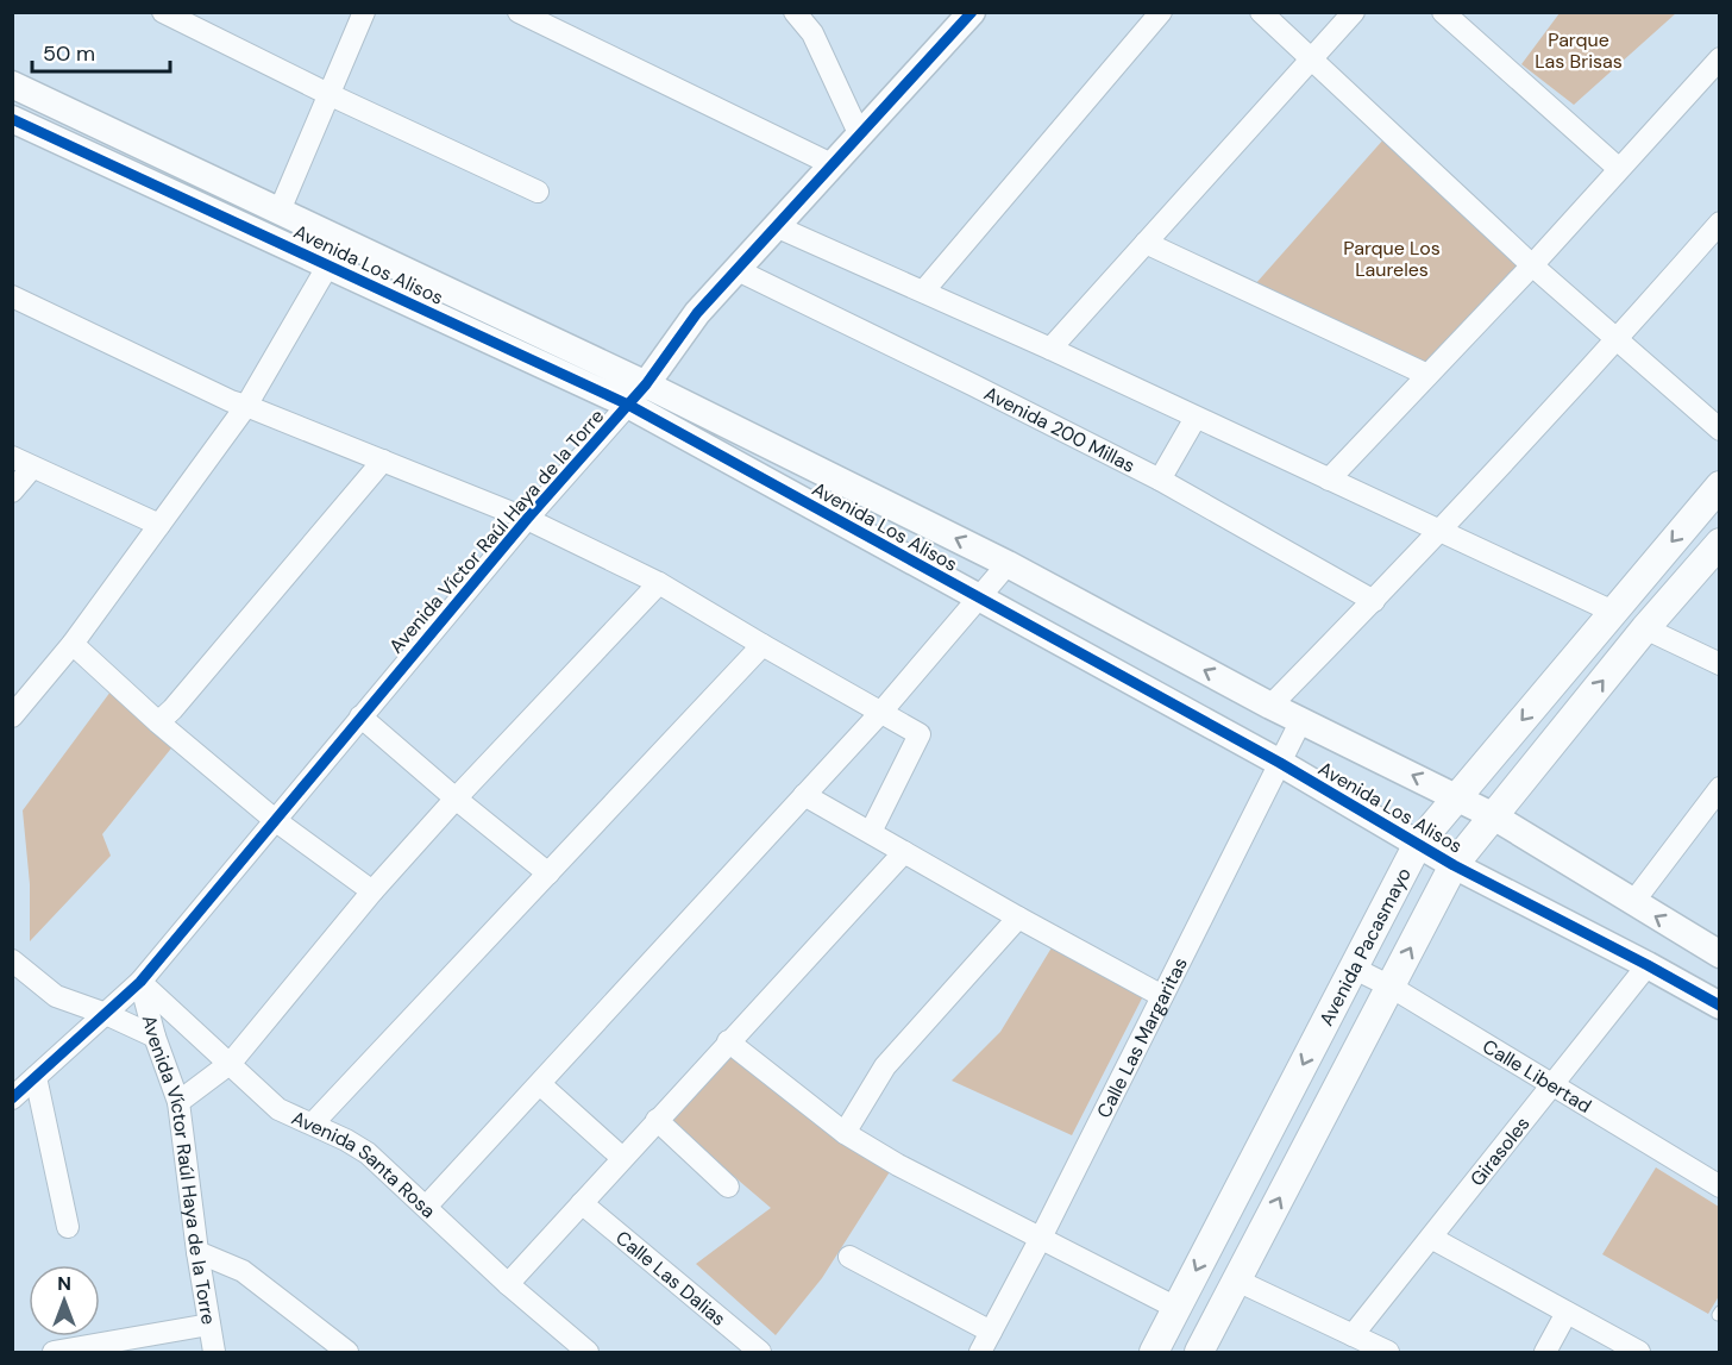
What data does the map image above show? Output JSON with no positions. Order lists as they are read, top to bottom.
{
  "streets": {
    "main road": ["Avenida Pacasmayo"],
    "street": [
      "Avenida Los Alisos",
      "Avenida 200 Millas",
      "Avenida Víctor Raúl Haya de la Torre",
      "Calle Las Margaritas",
      "Calle Libertad",
      "Girasoles",
      "Avenida Santa Rosa",
      "Calle Las Dalias"
    ]
  },
  "crossings": [
    ["Avenida Los Alisos", "Avenida Víctor Raúl Haya de la Torre"],
    ["Avenida Los Alisos", "Avenida Pacasmayo"],
    ["Avenida Los Alisos", "Calle Las Margaritas"],
    ["Avenida Los Alisos", "Girasoles"],
    ["Avenida 200 Millas", "Avenida Víctor Raúl Haya de la Torre"],
    ["Avenida Víctor Raúl Haya de la Torre", "Avenida Santa Rosa"],
    ["Avenida Pacasmayo", "Calle Libertad"],
    ["Calle Libertad", "Girasoles"]
  ],
  "parks": ["Parque Las Brisas", "Parque Los Laureles"],
  "scale_bar": "50 m",
  "north": "top"
}
